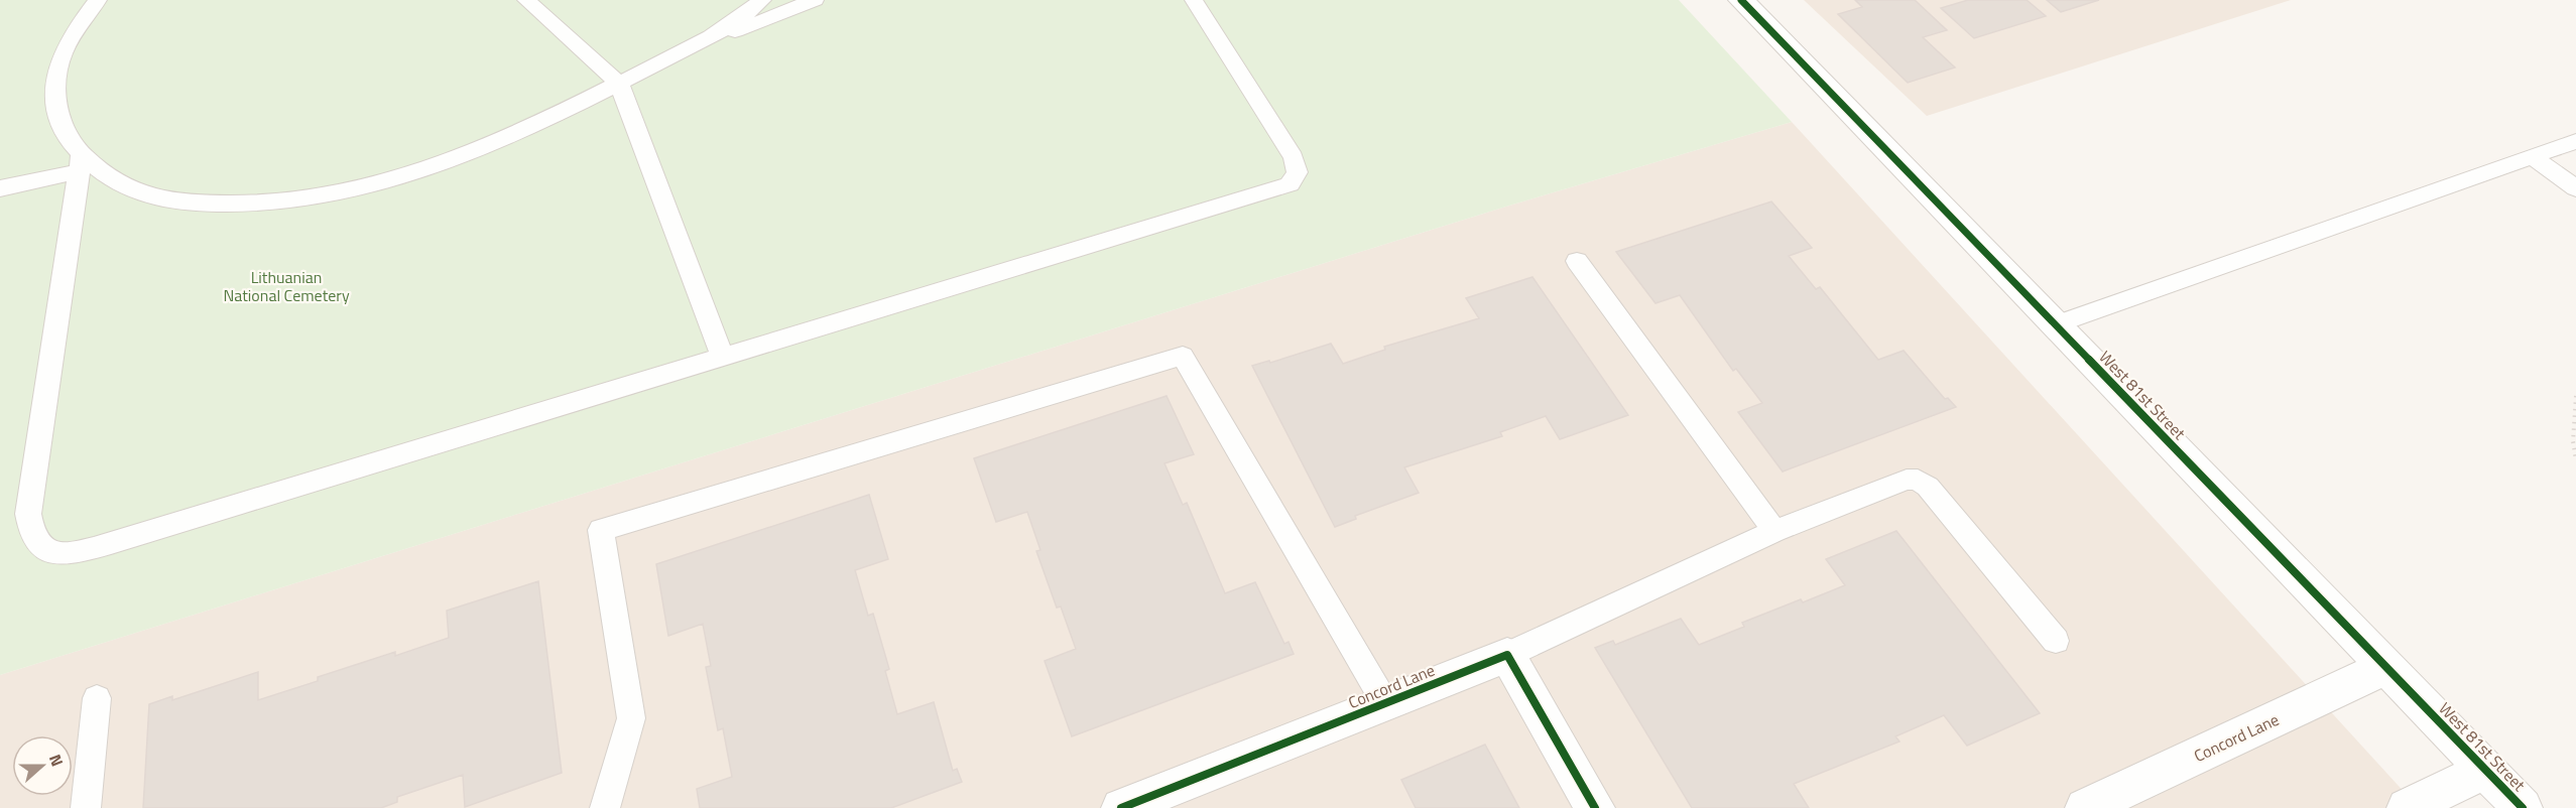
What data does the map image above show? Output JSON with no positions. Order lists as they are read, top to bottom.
{
  "streets": {
    "street": ["West 81st Street", "Concord Lane"]
  },
  "crossings": [
    ["West 81st Street", "Concord Lane"]
  ],
  "parks": ["Lithuanian National Cemetery"],
  "north": "right"
}
